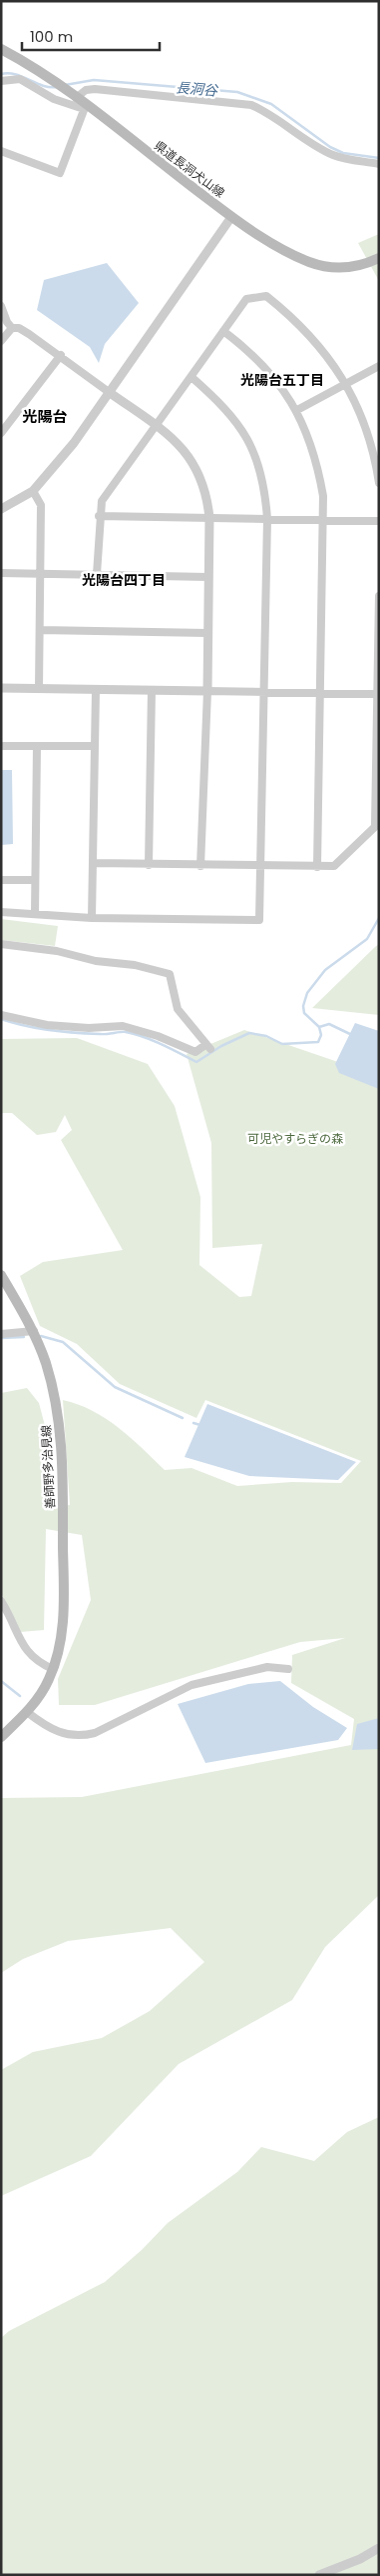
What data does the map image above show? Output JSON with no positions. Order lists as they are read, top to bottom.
{
  "streets": {
    "main road": ["県道長洞犬山線", "善師野多治見線"]
  },
  "districts": ["光陽台五丁目", "光陽台", "光陽台四丁目"],
  "water": ["長洞谷"],
  "parks": ["可児やすらぎの森"],
  "scale_bar": "100 m"
}
